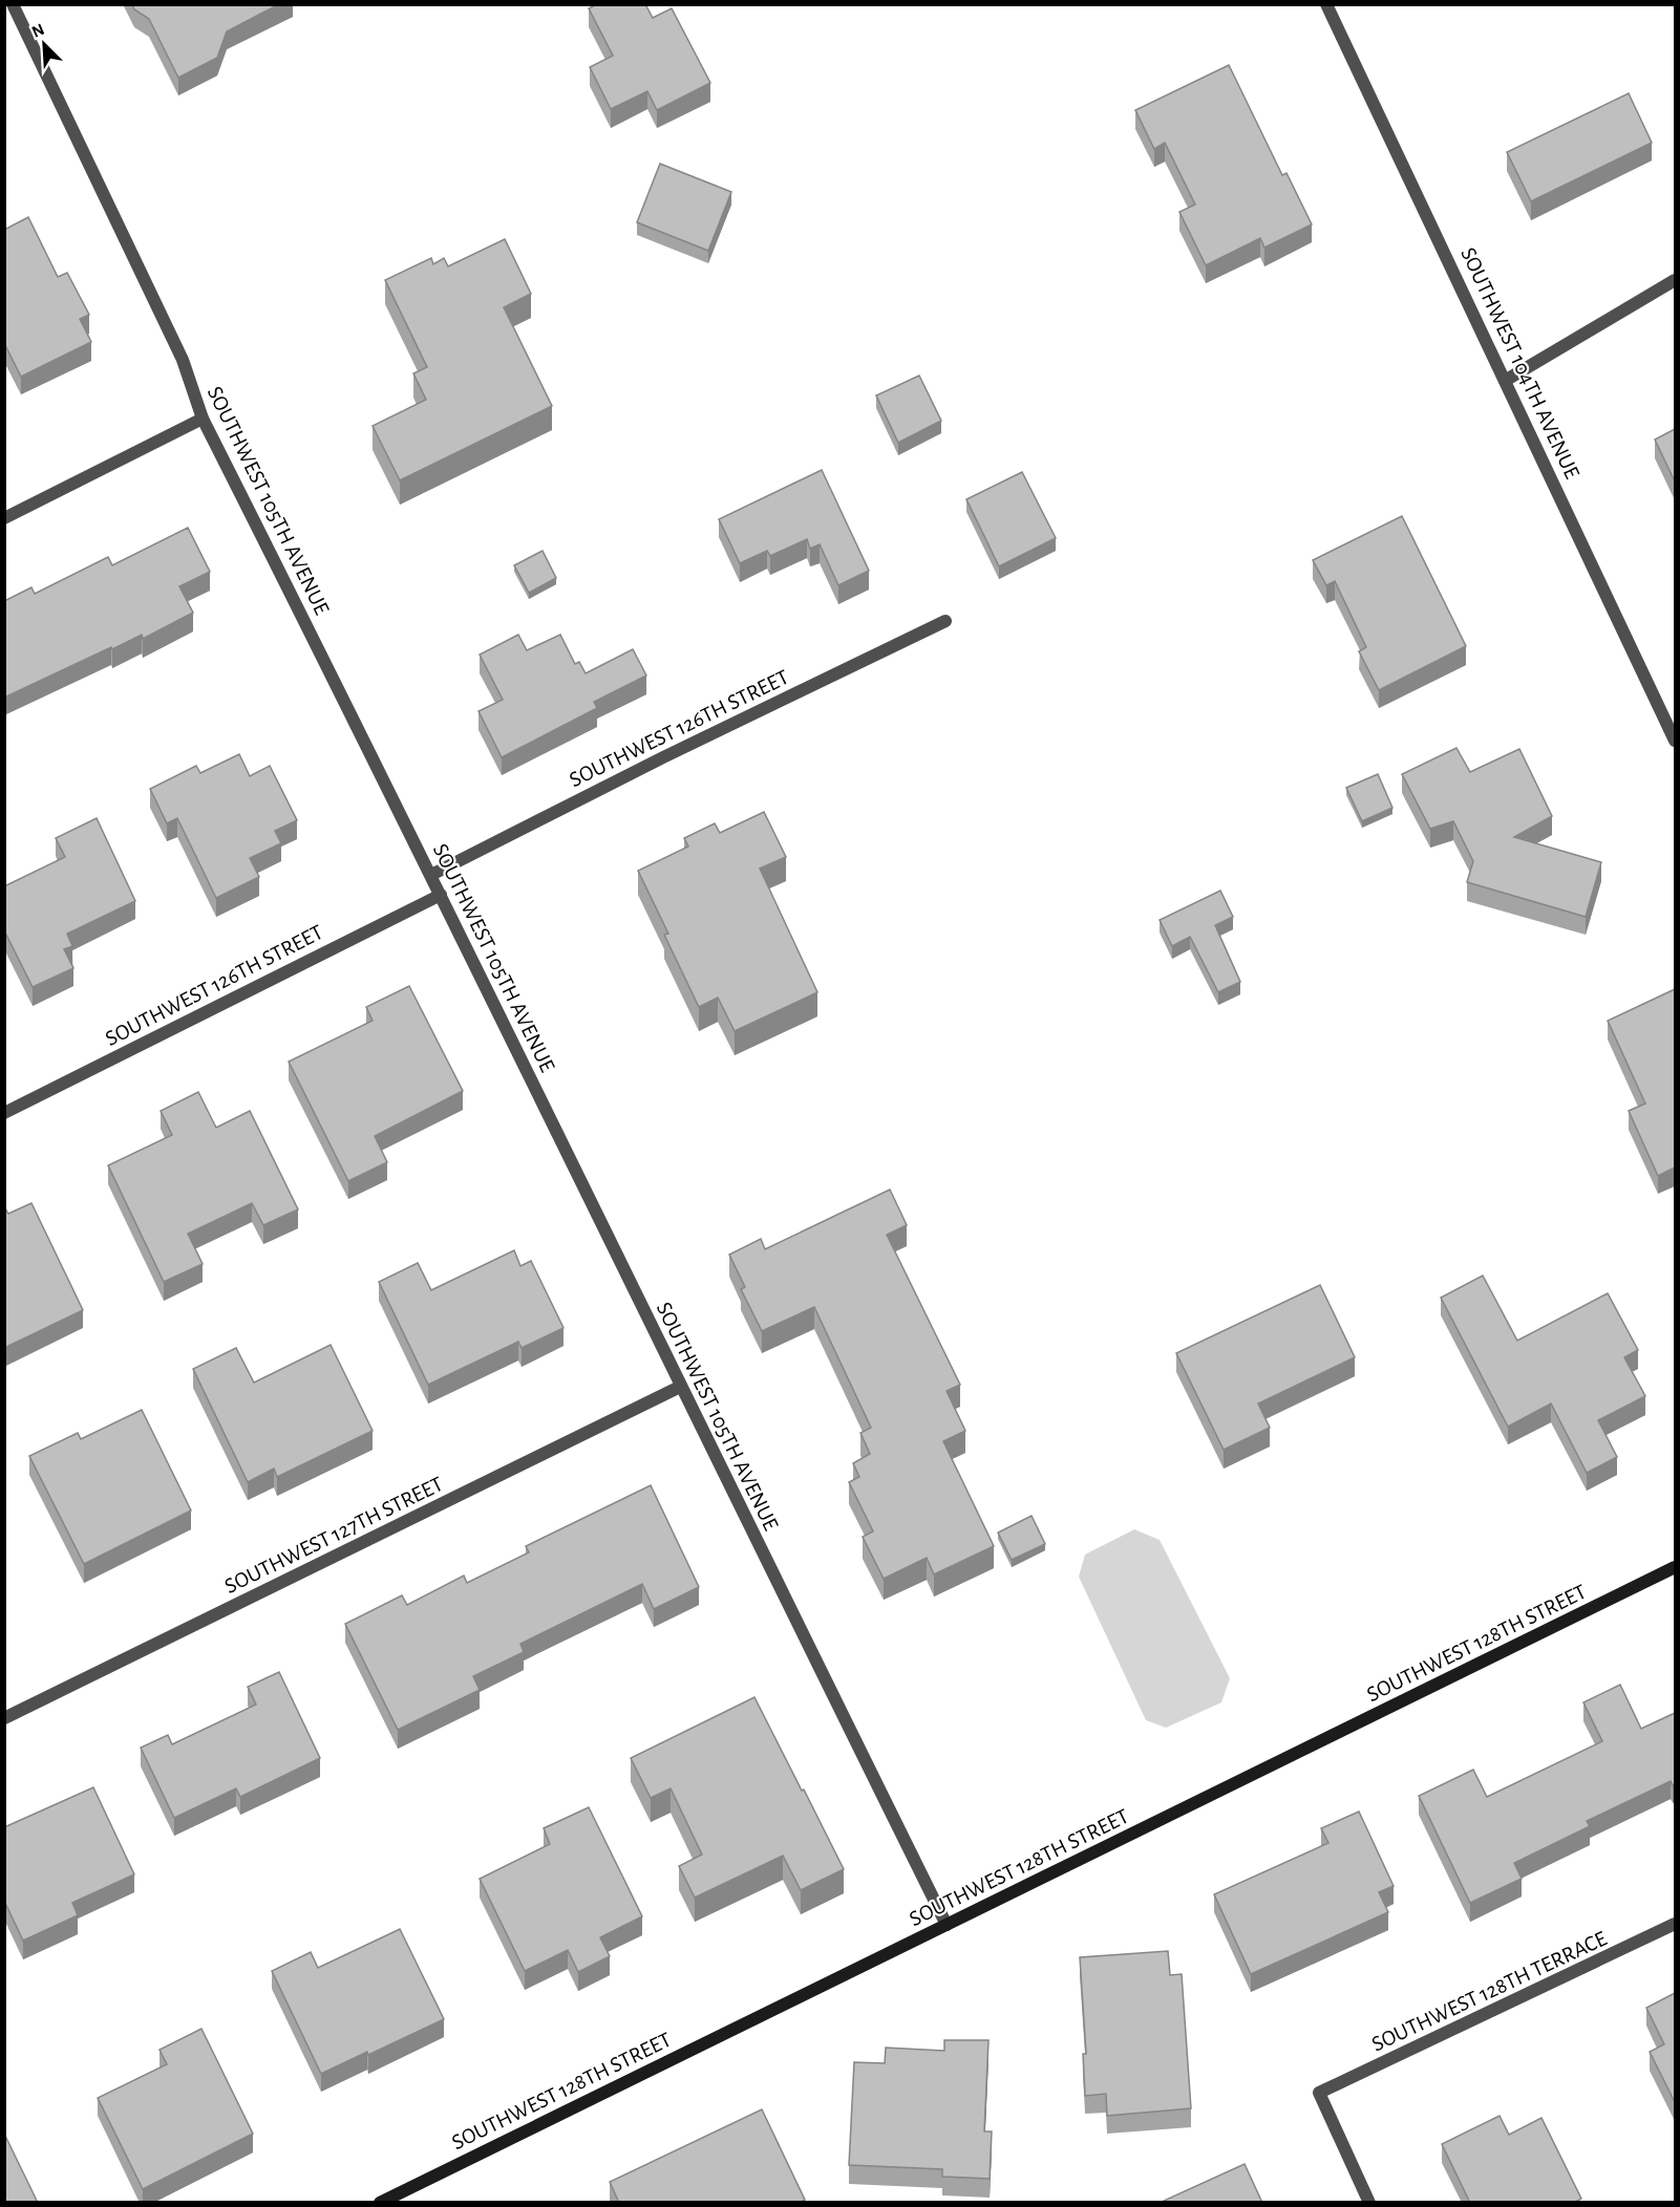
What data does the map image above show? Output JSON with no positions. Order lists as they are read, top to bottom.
{
  "streets": {
    "street": [
      "SOUTHWEST 104TH AVENUE",
      "SOUTHWEST 105TH AVENUE",
      "SOUTHWEST 126TH STREET",
      "SOUTHWEST 127TH STREET",
      "SOUTHWEST 128TH STREET",
      "SOUTHWEST 128TH TERRACE"
    ]
  },
  "crossings": [
    ["SOUTHWEST 105TH AVENUE", "SOUTHWEST 126TH STREET"],
    ["SOUTHWEST 105TH AVENUE", "SOUTHWEST 127TH STREET"],
    ["SOUTHWEST 105TH AVENUE", "SOUTHWEST 128TH STREET"]
  ],
  "north": "top left"
}
